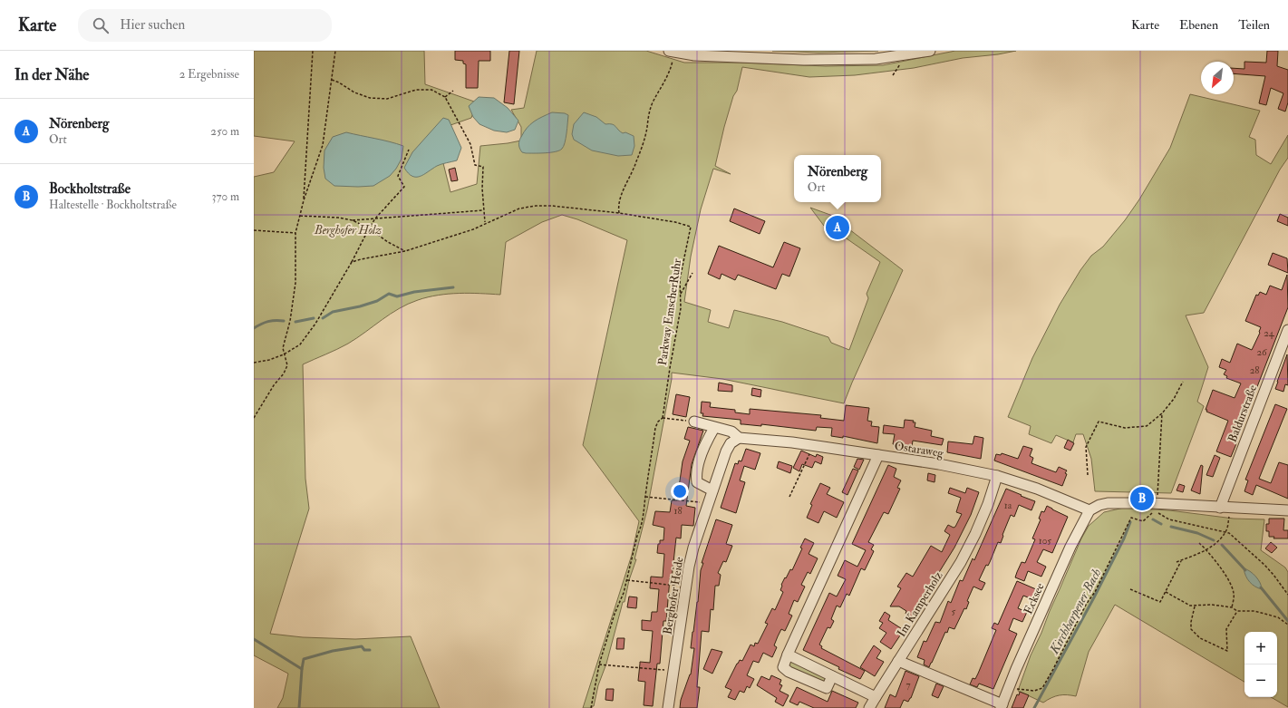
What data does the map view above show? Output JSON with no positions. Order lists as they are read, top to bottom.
{
  "streets": {
    "street": [
      "Baldurstraße",
      "Ostaraweg",
      "Berghofer Heide",
      "Ecksee",
      "Im Kamperholz"
    ],
    "path": ["Parkway EmscherRuhr"]
  },
  "crossings": [
    ["Ostaraweg", "Berghofer Heide"],
    ["Ostaraweg", "Ecksee"],
    ["Ostaraweg", "Im Kamperholz"]
  ],
  "water": ["Kirchharpener Bach"],
  "parks": ["Berghofer Holz"],
  "house_numbers": [
    "24",
    "26",
    "28",
    "1a",
    "18",
    "105",
    "5",
    "7"
  ],
  "north": "bottom left",
  "page": {
    "header": "Karte",
    "search": "Hier suchen",
    "nav": ["Karte", "Ebenen", "Teilen"],
    "heading": ["In der Nähe", "2 Ergebnisse"],
    "list": [
      {
        "mark": "A",
        "name": "Nörenberg",
        "note": "Ort",
        "value": "250 m"
      },
      {
        "mark": "B",
        "name": "Bockholtstraße",
        "note": "Haltestelle · Bockholtstraße",
        "value": "370 m"
      }
    ],
    "popup": ["Nörenberg", "Ort"],
    "pins": ["A", "B"],
    "map_buttons": ["+", "−"]
  }
}
